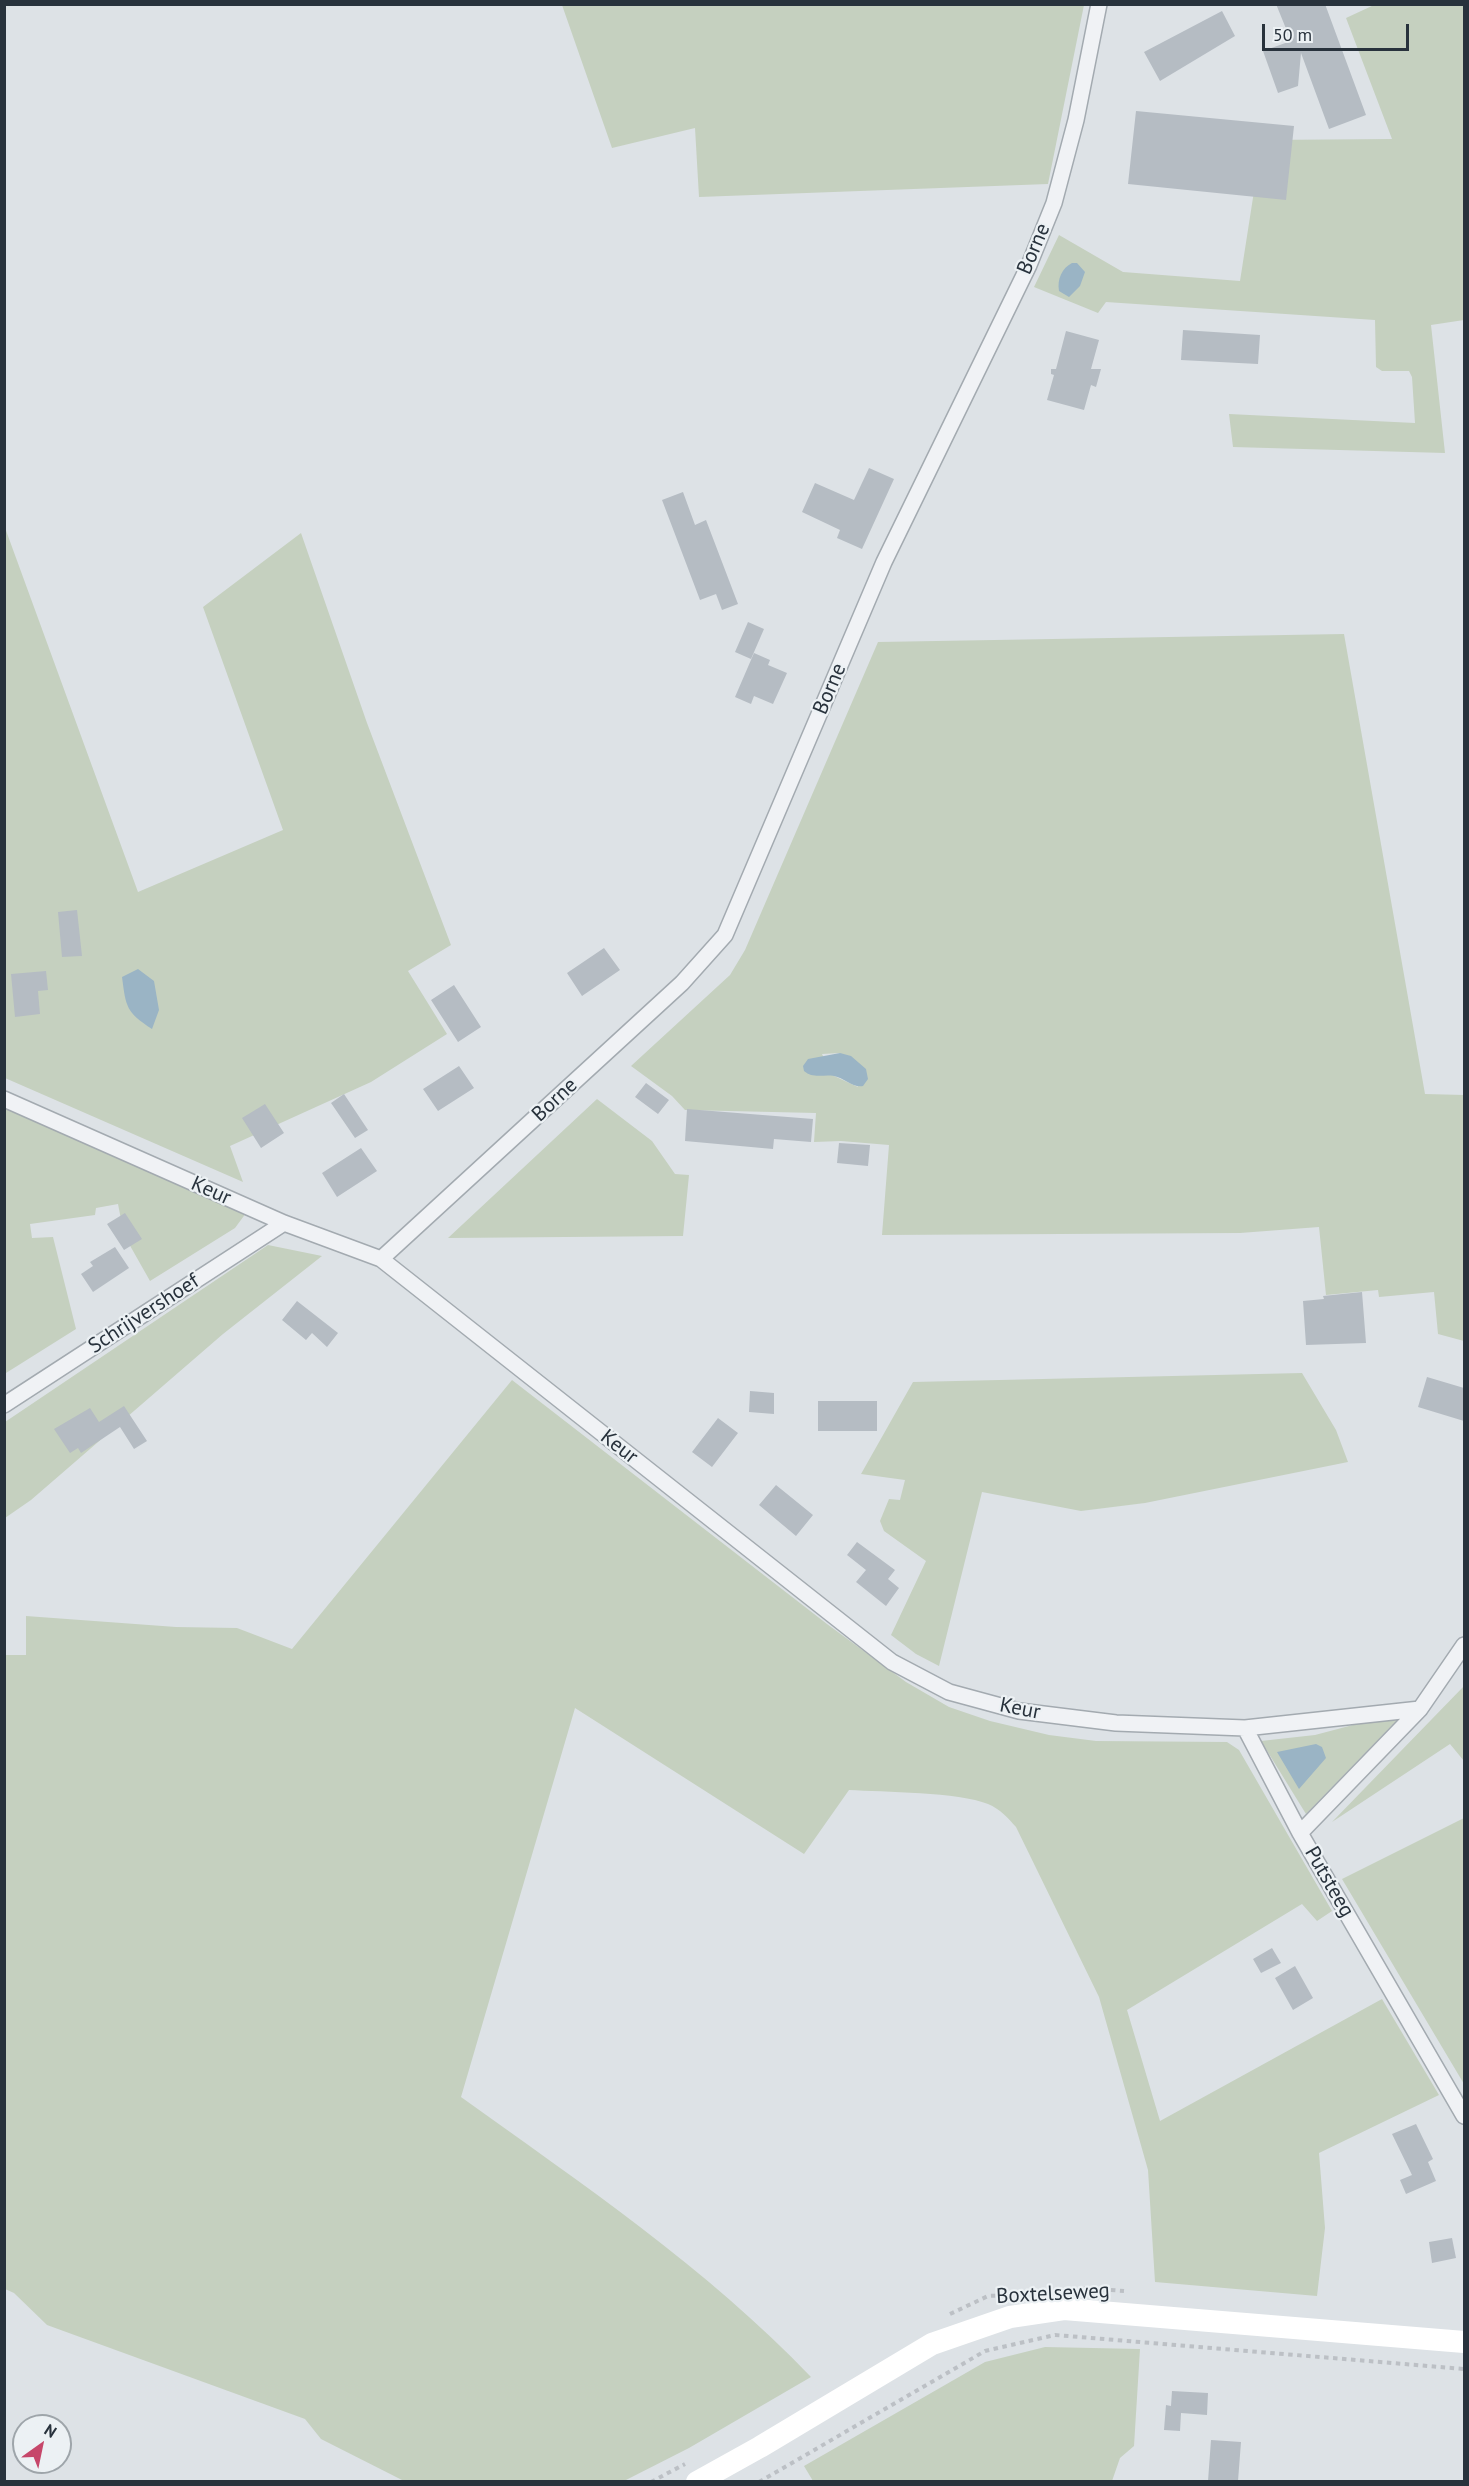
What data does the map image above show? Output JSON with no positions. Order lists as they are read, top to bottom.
{
  "streets": {
    "main road": ["Boxtelseweg"],
    "street": [
      "Borne",
      "Keur",
      "Schrijvershoef",
      "Putsteeg"
    ]
  },
  "crossings": [
    ["Borne", "Keur"],
    ["Keur", "Schrijvershoef"],
    ["Keur", "Putsteeg"]
  ],
  "scale_bar": "50 m",
  "north": "top right"
}
